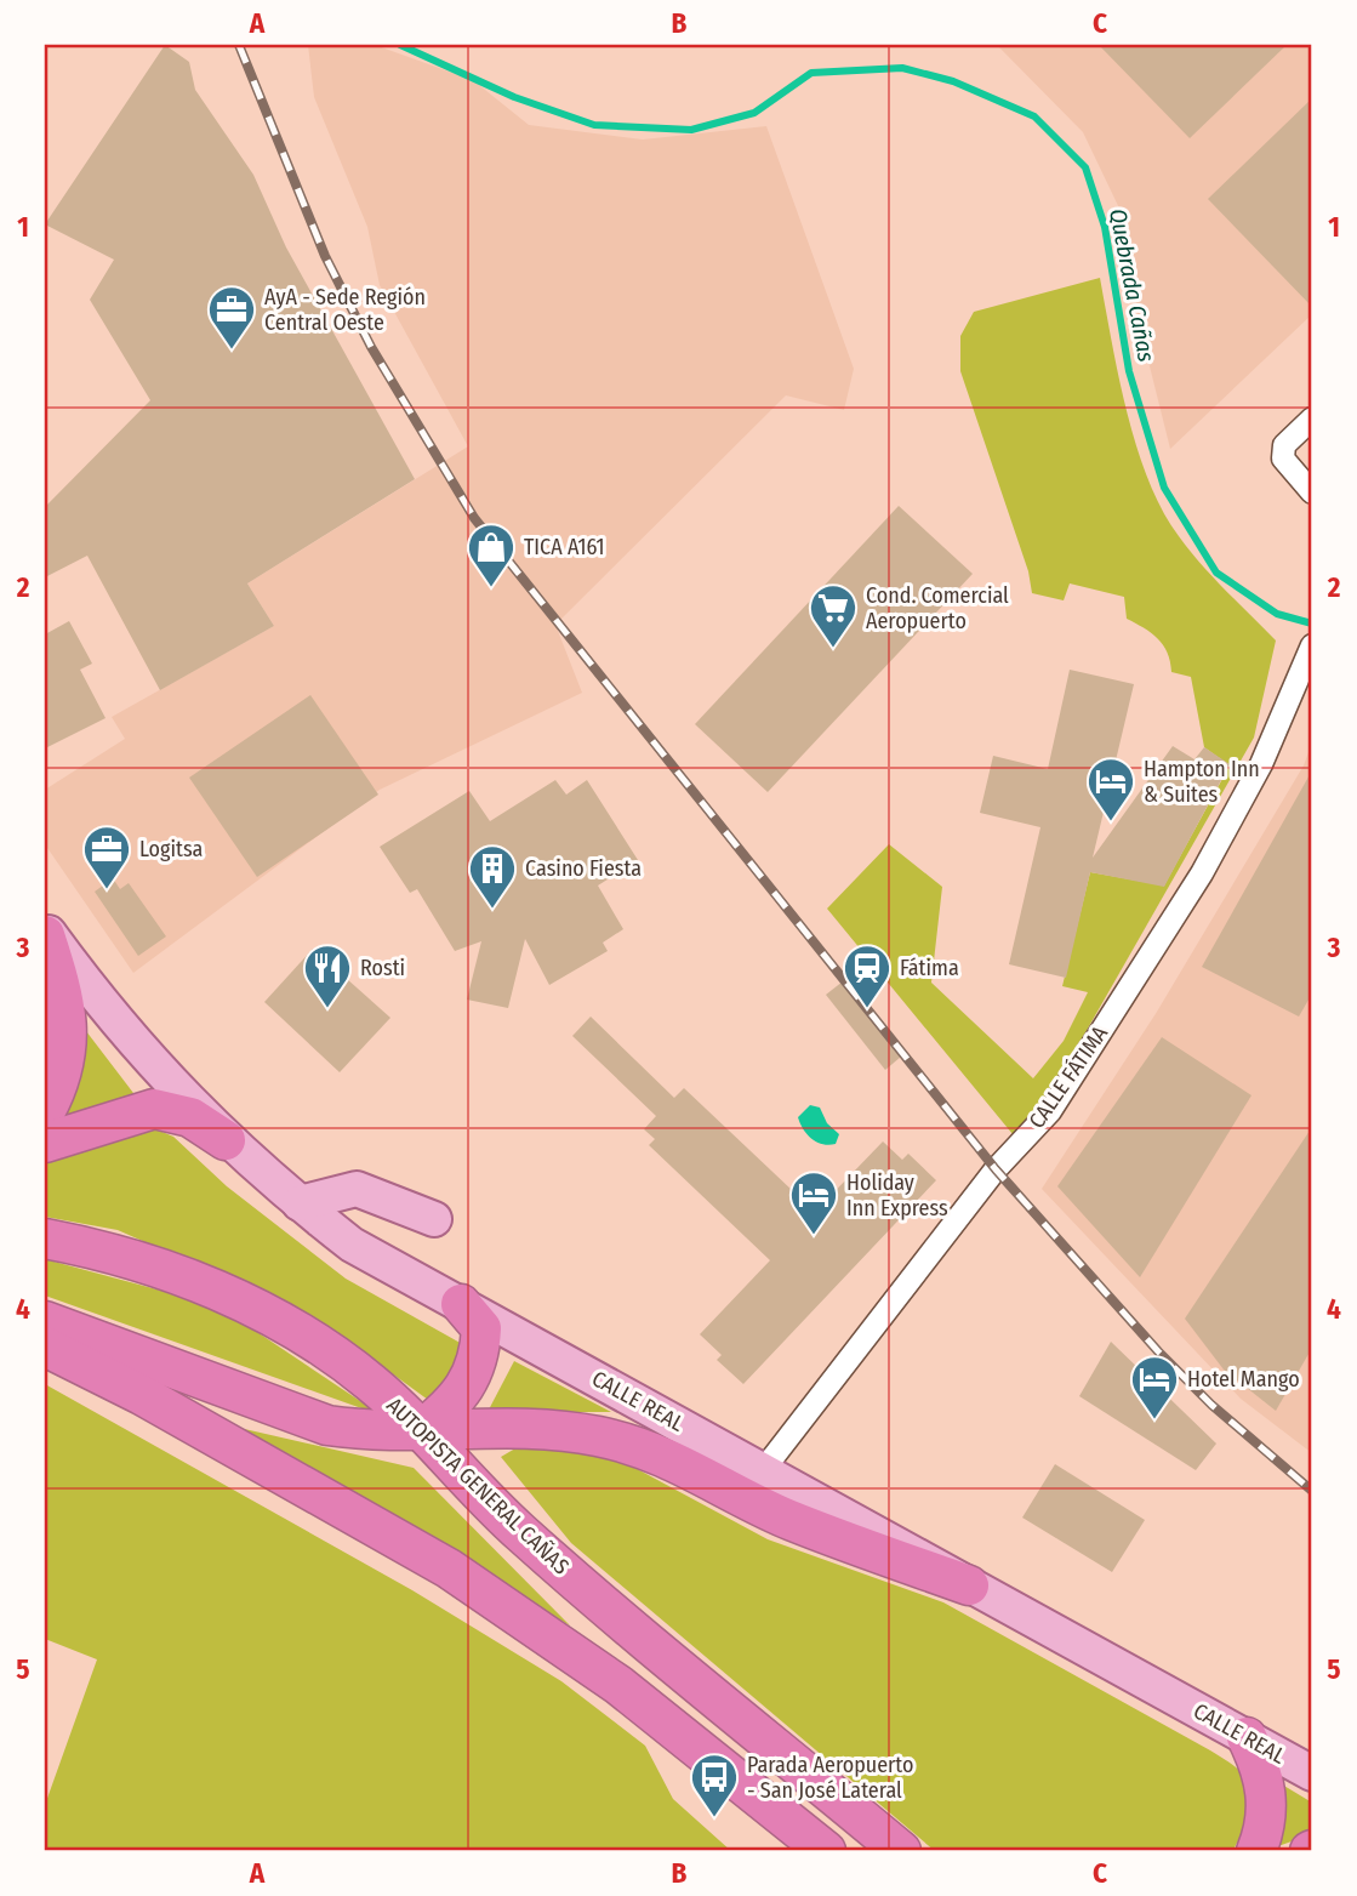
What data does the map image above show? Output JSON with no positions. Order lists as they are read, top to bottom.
{
  "streets": {
    "highway": ["AUTOPISTA GENERAL CAÑAS"],
    "main road": ["CALLE REAL"],
    "street": ["CALLE FÁTIMA"]
  },
  "crossings": [
    ["CALLE FÁTIMA", "CALLE REAL"]
  ],
  "water": ["Quebrada Cañas"],
  "places": {
    "office": ["AyA - Sede Región Central Oeste", "Logitsa"],
    "shop": ["TICA A161"],
    "supermarket": ["Cond. Comercial Aeropuerto"],
    "hotel": ["Hampton Inn & Suites", "Holiday Inn Express", "Hotel Mango"],
    "building": ["Casino Fiesta"],
    "restaurant": ["Rosti"],
    "station": ["Fátima"],
    "bus stop": ["Parada Aeropuerto - San José Lateral"]
  },
  "grid": {
    "columns": ["A", "B", "C"],
    "rows": [
      "1",
      "2",
      "3",
      "4",
      "5"
    ]
  }
}
